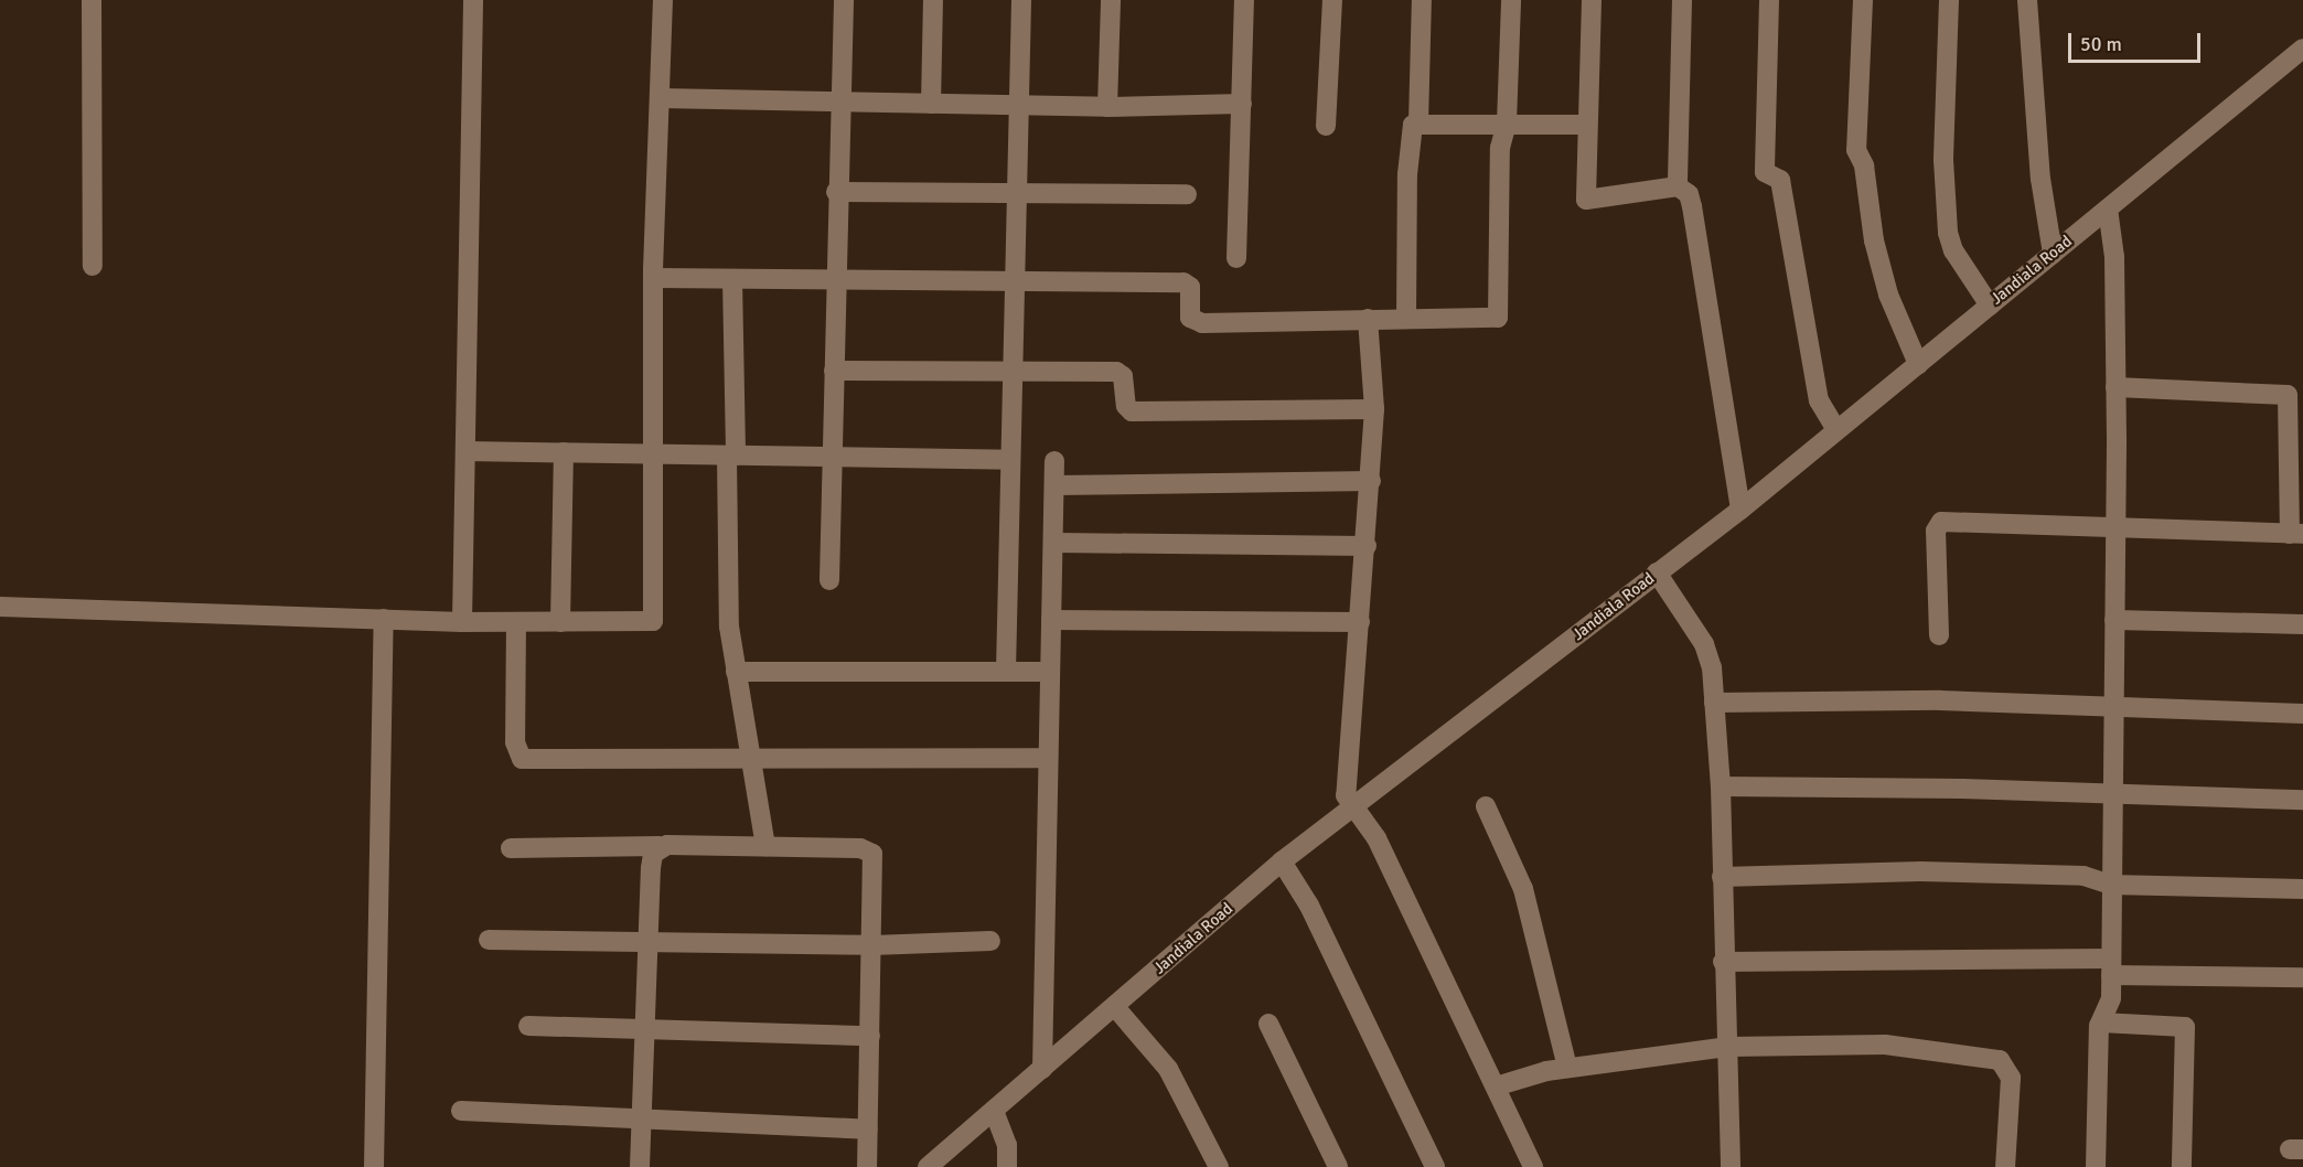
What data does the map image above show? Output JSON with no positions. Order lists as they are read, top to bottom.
{
  "streets": {
    "street": ["Jandiala Road"]
  },
  "scale_bar": "50 m"
}
